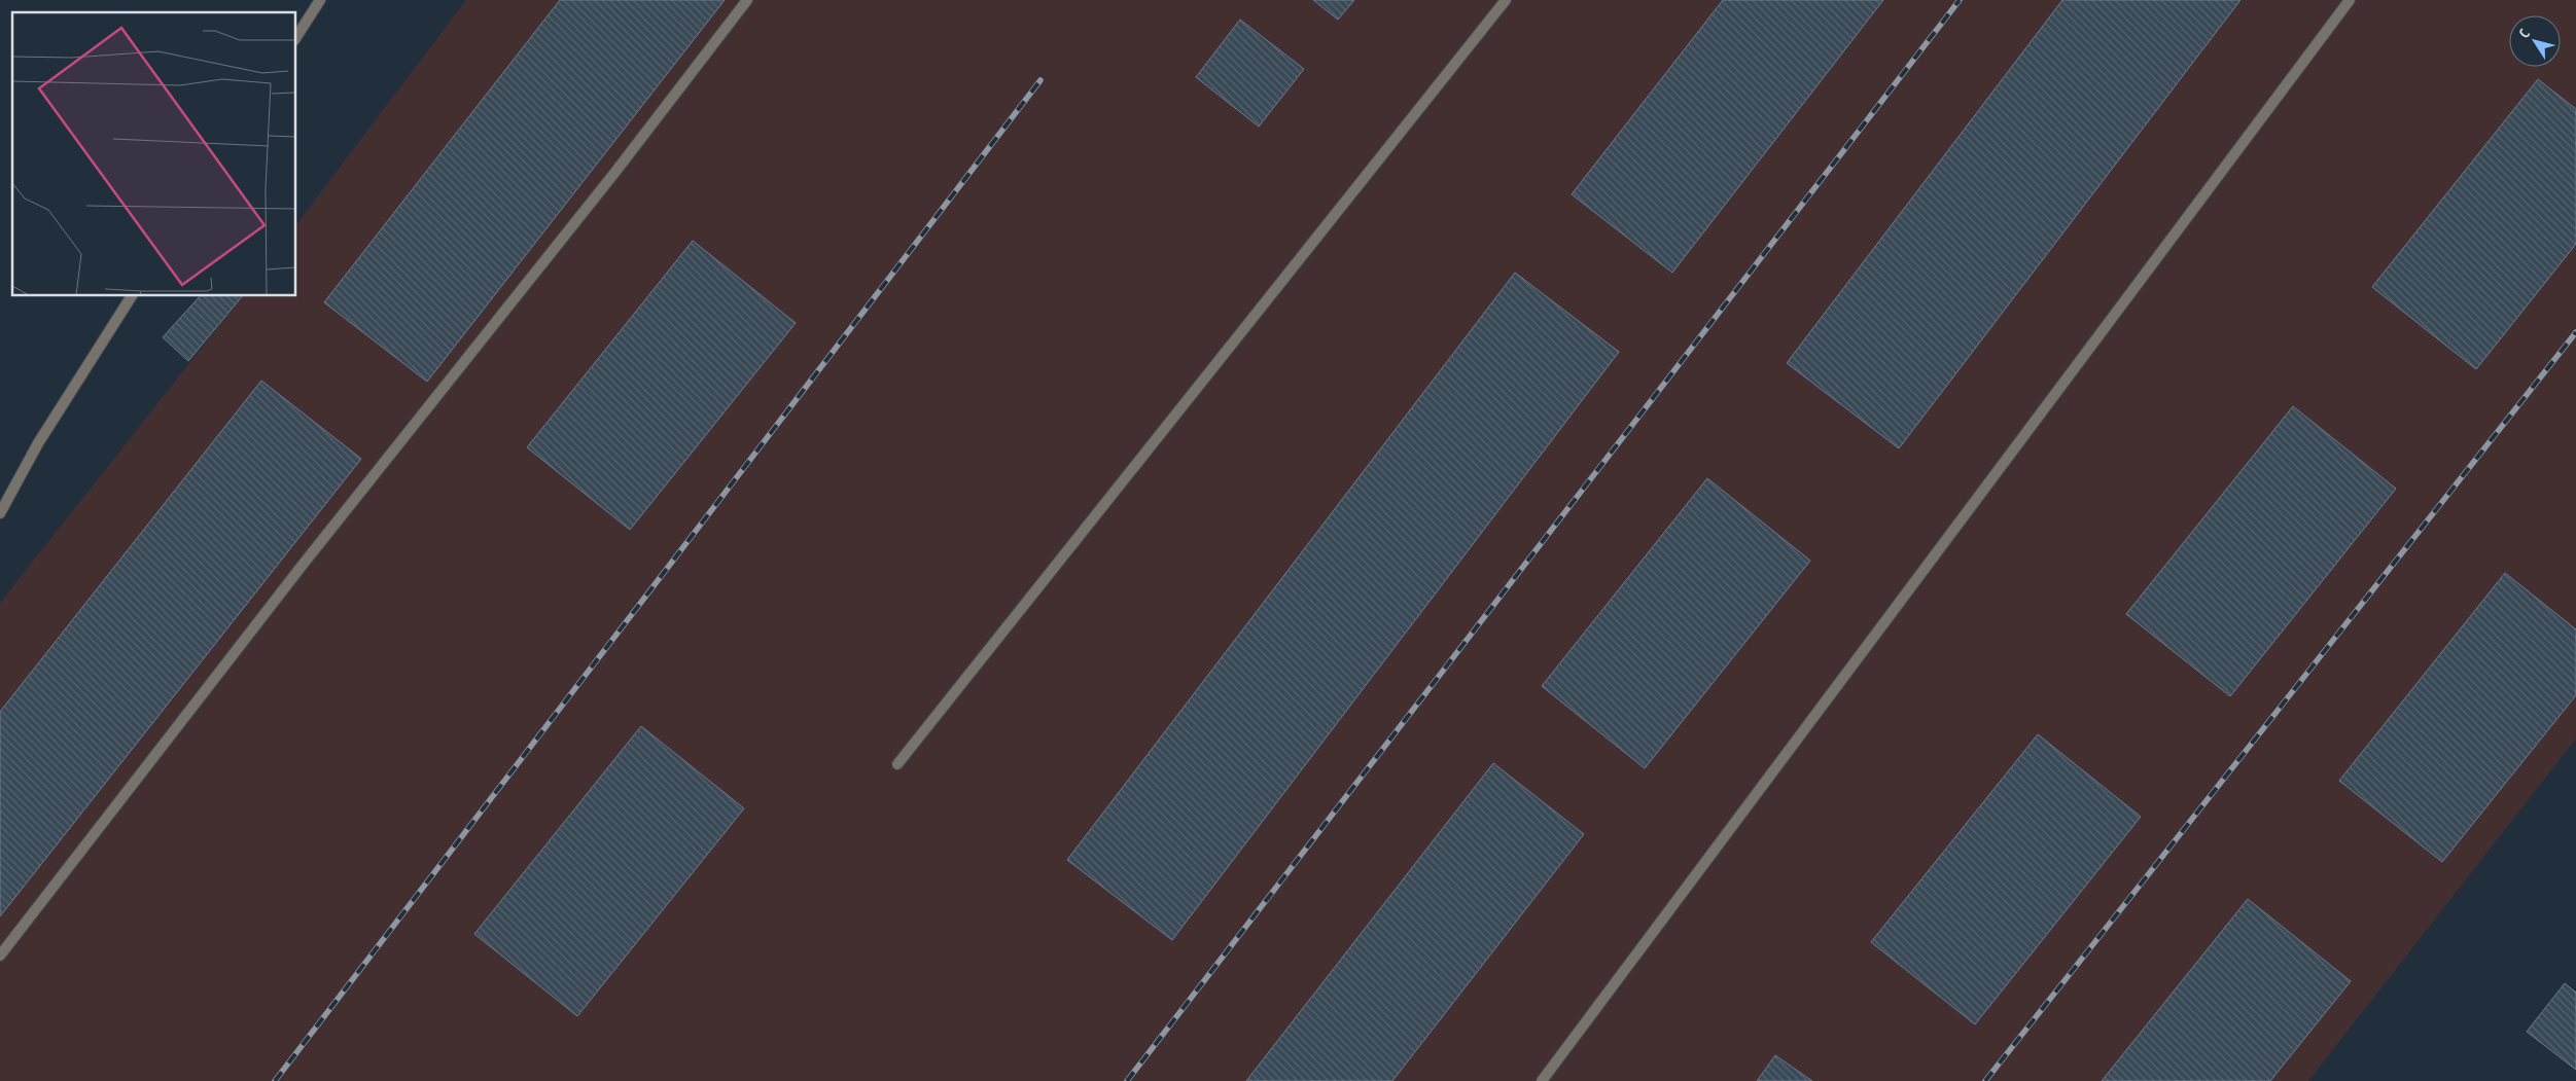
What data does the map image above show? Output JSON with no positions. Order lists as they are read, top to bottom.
{
  "north": "top left"
}
